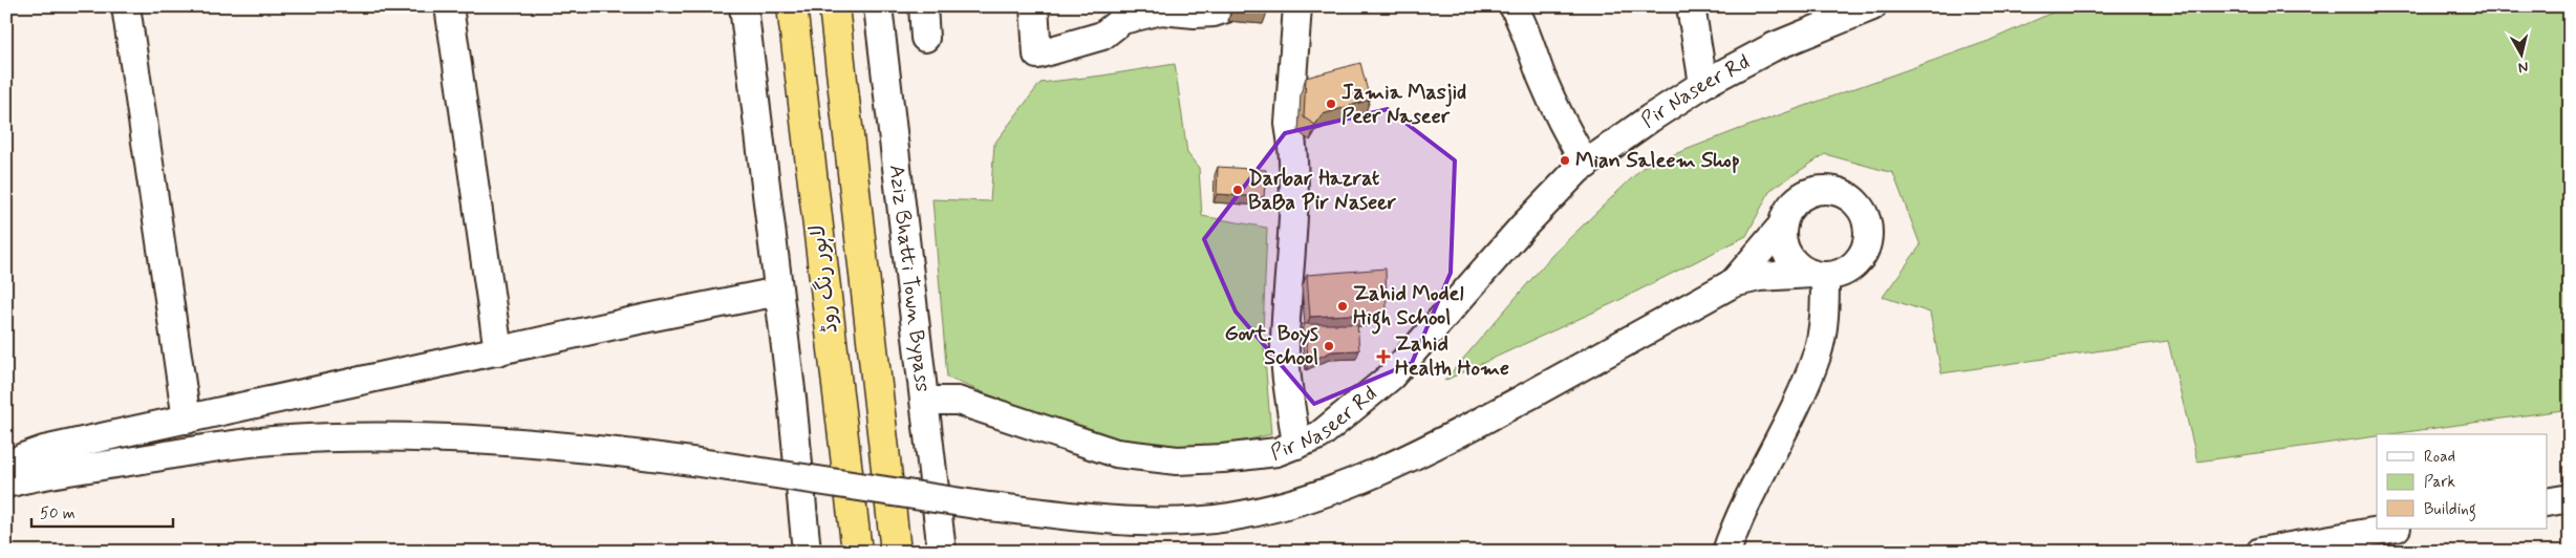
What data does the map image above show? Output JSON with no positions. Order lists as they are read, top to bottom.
{
  "streets": {
    "highway": ["لاہور رنگ روڈ"],
    "street": ["Pir Naseer Rd", "Aziz Bhatti Town Bypass"]
  },
  "crossings": [
    ["Pir Naseer Rd", "Aziz Bhatti Town Bypass"]
  ],
  "places": {
    "other": [
      "Jamia Masjid Peer Naseer",
      "Mian Saleem Shop",
      "Darbar Hazrat BaBa Pir Naseer",
      "Zahid Model High School",
      "Govt. Boys School"
    ],
    "health": ["Zahid Health Home"]
  },
  "legend": ["Road", "Park", "Building"],
  "scale_bar": "50 m",
  "north": "bottom"
}
